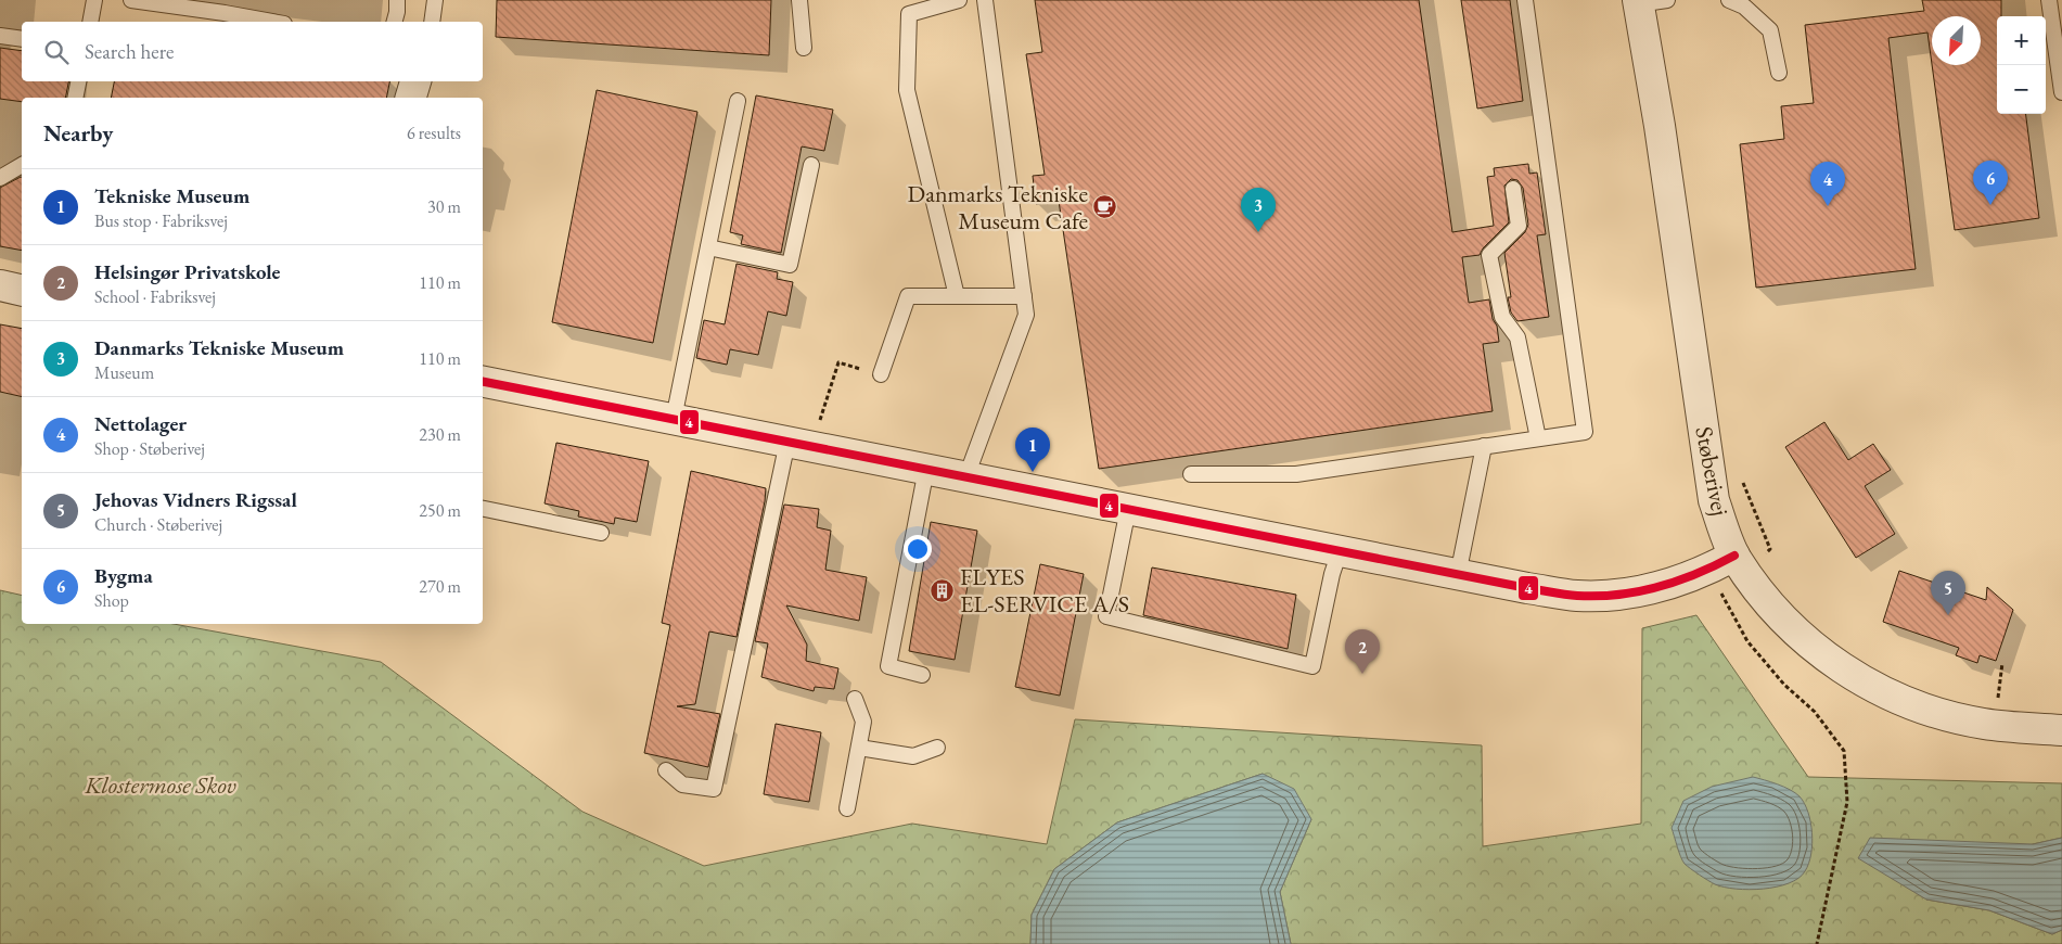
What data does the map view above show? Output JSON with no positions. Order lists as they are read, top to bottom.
{
  "streets": {
    "street": ["Støberivej"]
  },
  "parks": ["Klostermose Skov"],
  "places": {
    "cafe": ["Danmarks Tekniske Museum Cafe"],
    "building": ["FLYES EL-SERVICE A/S"]
  },
  "lines": ["transit line 4"],
  "north": "bottom left",
  "page": {
    "map_buttons": ["+", "−"],
    "search": "Search here",
    "heading": ["Nearby", "6 results"],
    "pins": [
      "6",
      "4",
      "3",
      "1",
      "5",
      "2"
    ],
    "list": [
      {
        "mark": "1",
        "name": "Tekniske Museum",
        "note": "Bus stop · Fabriksvej",
        "value": "30 m"
      },
      {
        "mark": "2",
        "name": "Helsingør Privatskole",
        "note": "School · Fabriksvej",
        "value": "110 m"
      },
      {
        "mark": "3",
        "name": "Danmarks Tekniske Museum",
        "note": "Museum",
        "value": "110 m"
      },
      {
        "mark": "4",
        "name": "Nettolager",
        "note": "Shop · Støberivej",
        "value": "230 m"
      },
      {
        "mark": "5",
        "name": "Jehovas Vidners Rigssal",
        "note": "Church · Støberivej",
        "value": "250 m"
      },
      {
        "mark": "6",
        "name": "Bygma",
        "note": "Shop",
        "value": "270 m"
      }
    ]
  }
}
